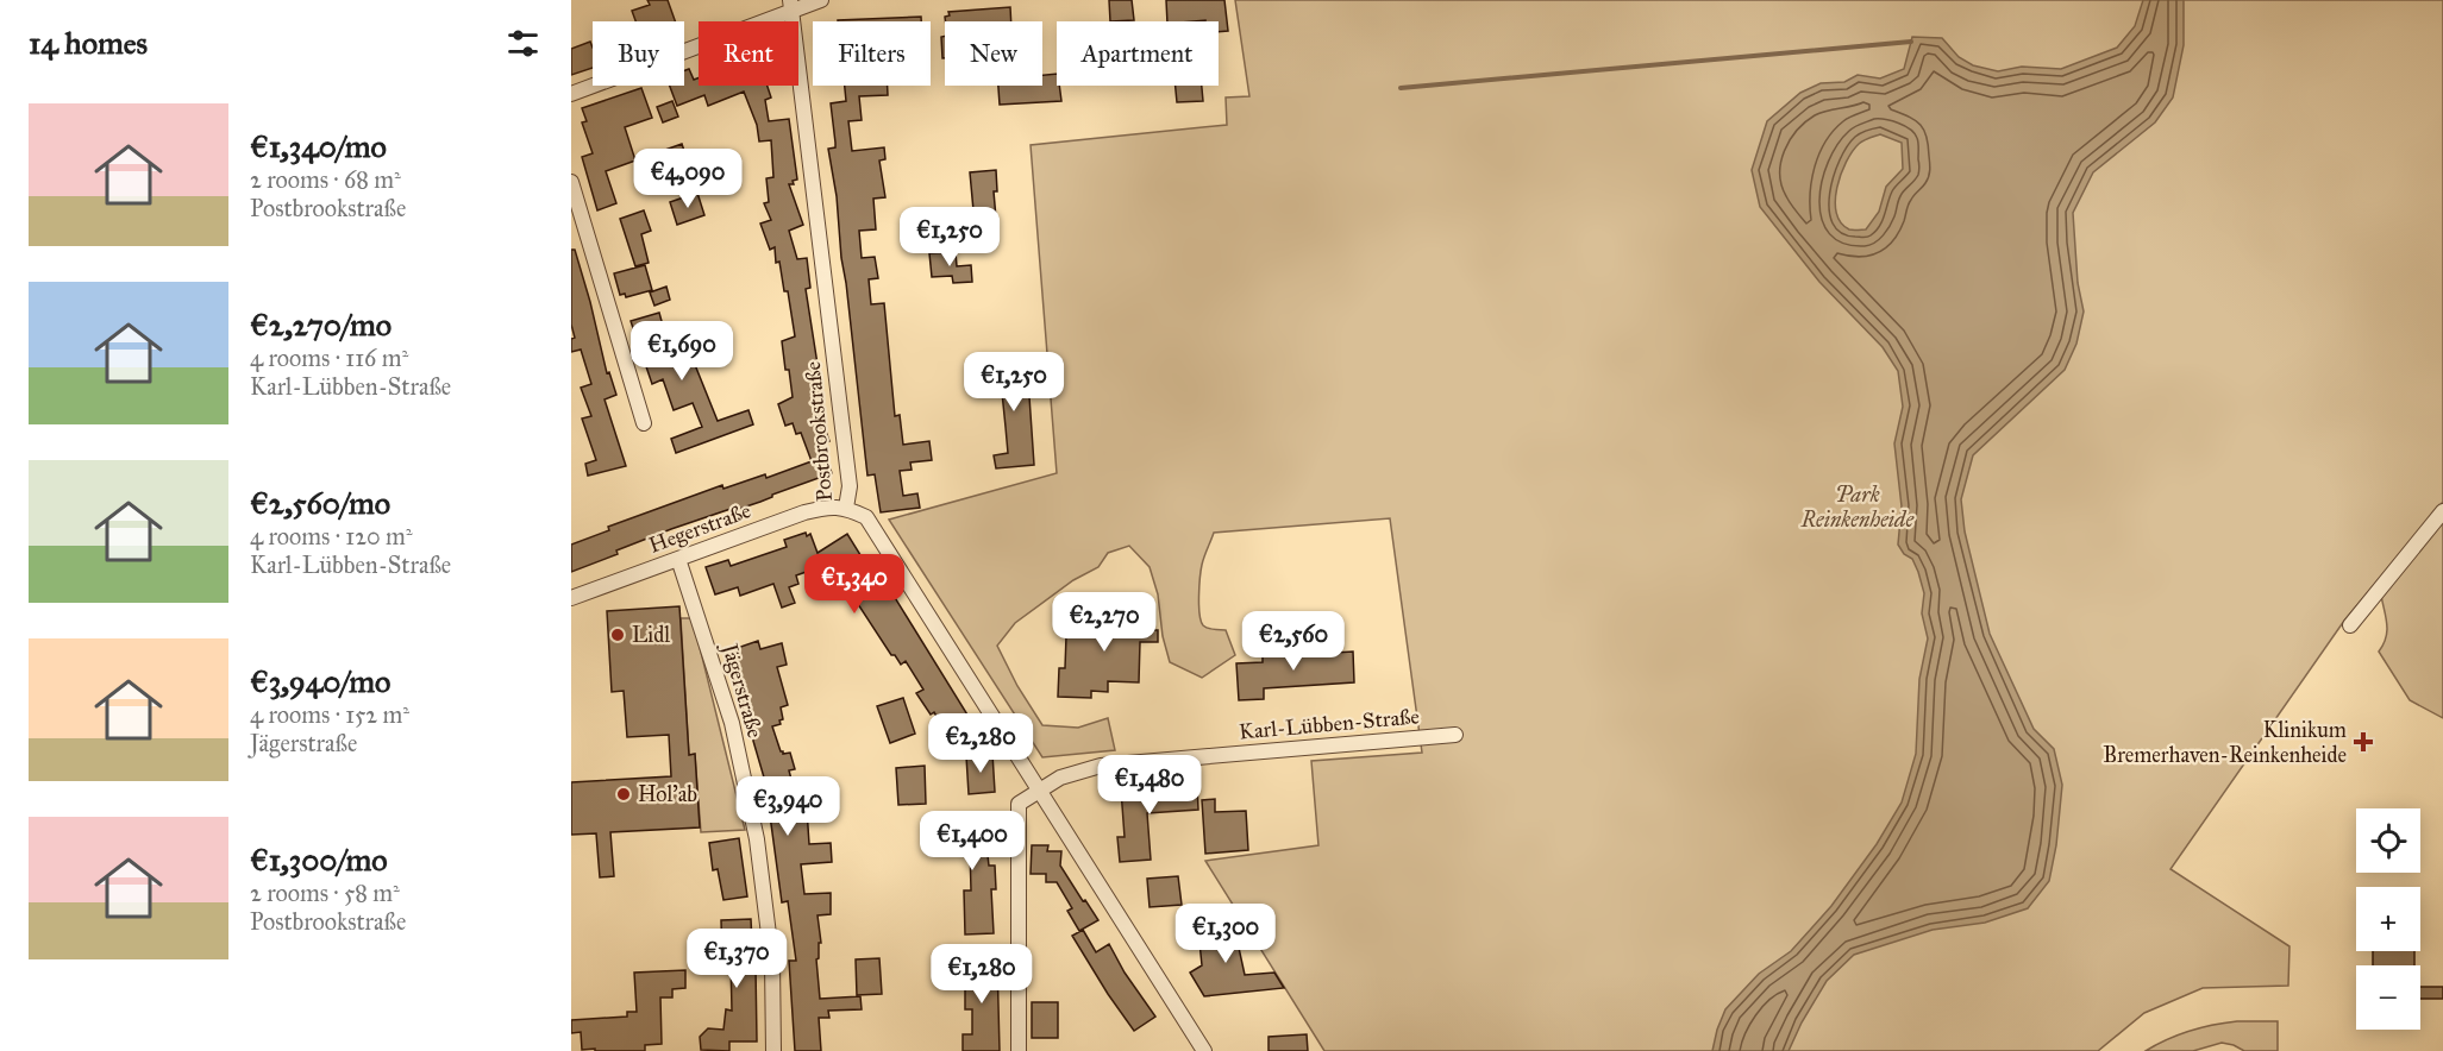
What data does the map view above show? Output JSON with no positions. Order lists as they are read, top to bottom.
{
  "streets": {
    "street": [
      "Postbrookstraße",
      "Hegerstraße",
      "Jägerstraße",
      "Karl-Lübben-Straße"
    ]
  },
  "crossings": [
    ["Postbrookstraße", "Hegerstraße"],
    ["Postbrookstraße", "Karl-Lübben-Straße"],
    ["Hegerstraße", "Jägerstraße"]
  ],
  "parks": ["Park Reinkenheide"],
  "places": {
    "other": ["Lidl", "Hol'ab"],
    "health": ["Klinikum Bremerhaven-Reinkenheide"]
  },
  "page": {
    "heading": "14 homes",
    "chip": [
      "Buy",
      "Rent",
      "Filters",
      "New",
      "Apartment"
    ],
    "list": [
      {
        "name": "€1,340/mo",
        "note": "2 rooms · 68 m² · Postbrookstraße"
      },
      {
        "name": "€2,270/mo",
        "note": "4 rooms · 116 m² · Karl-Lübben-Straße"
      },
      {
        "name": "€2,560/mo",
        "note": "4 rooms · 120 m² · Karl-Lübben-Straße"
      },
      {
        "name": "€3,940/mo",
        "note": "4 rooms · 152 m² · Jägerstraße"
      },
      {
        "name": "€1,300/mo",
        "note": "2 rooms · 58 m² · Postbrookstraße"
      }
    ],
    "price": [
      "€4,090",
      "€1,250",
      "€1,690",
      "€1,250",
      "€1,340",
      "€2,270",
      "€2,560",
      "€2,280",
      "€1,480",
      "€3,940",
      "€1,400",
      "€1,300",
      "€1,370",
      "€1,280"
    ],
    "map_buttons": ["+", "−"]
  }
}
